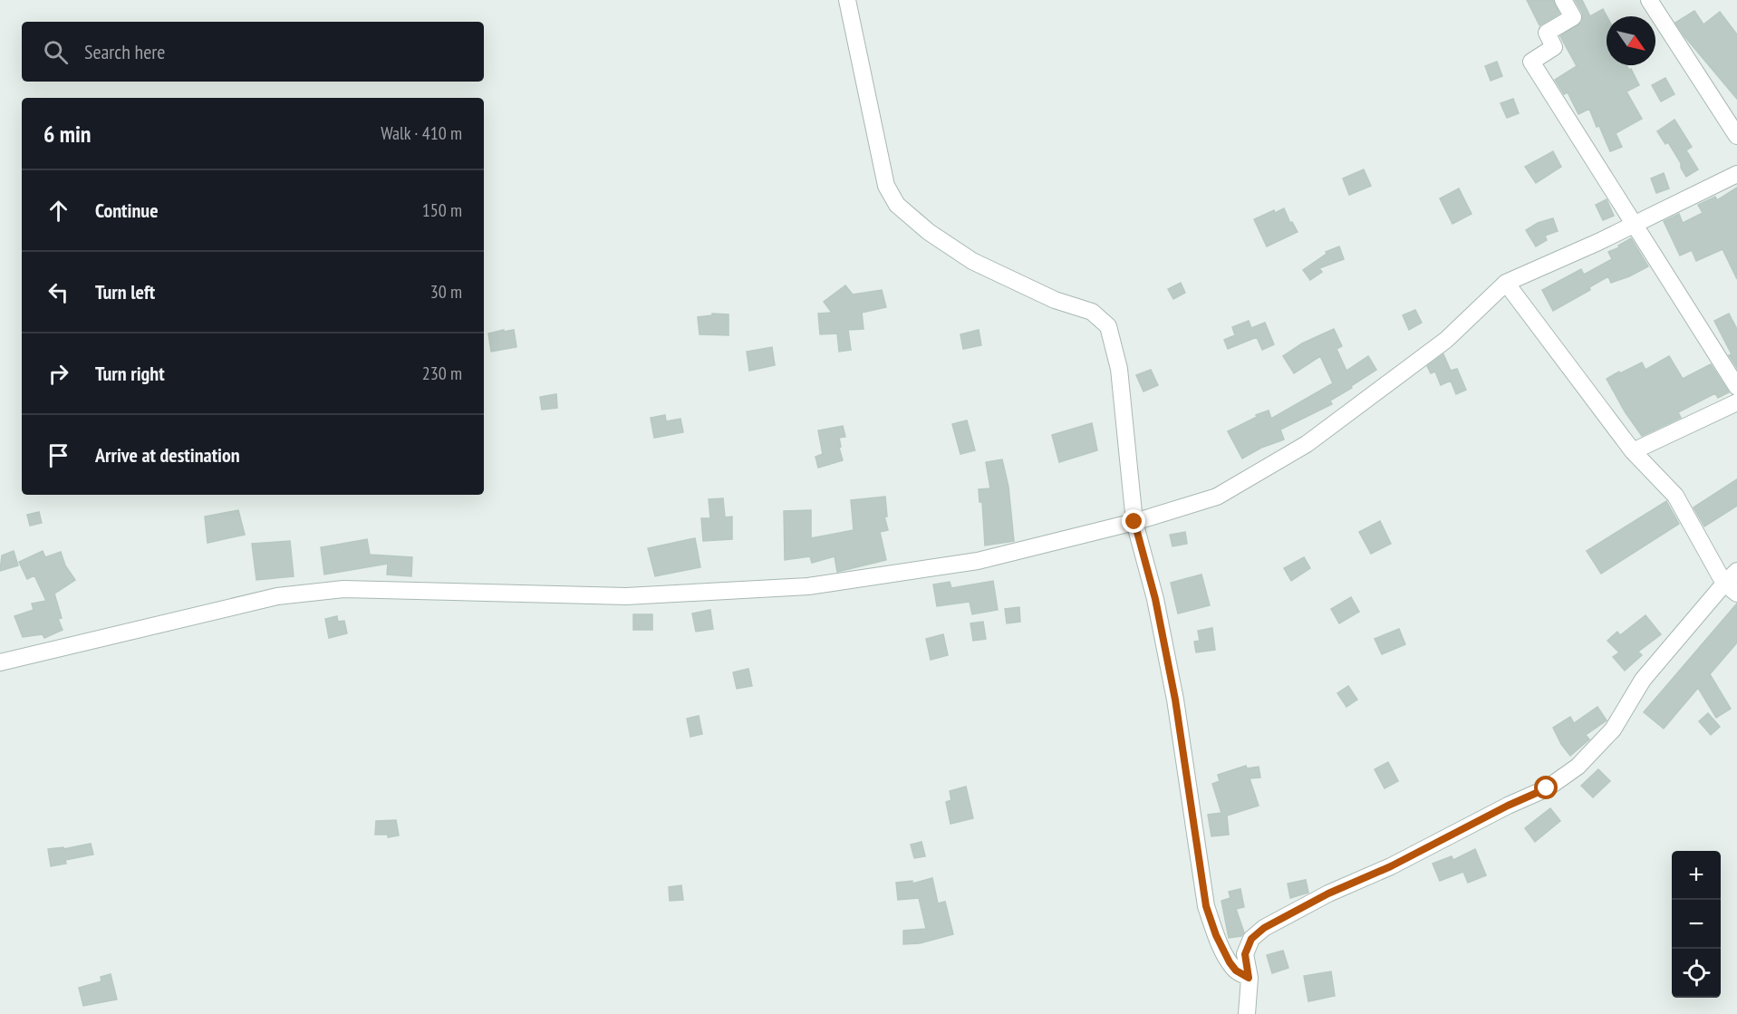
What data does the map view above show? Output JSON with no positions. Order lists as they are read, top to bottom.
{
  "north": "bottom right",
  "page": {
    "search": "Search here",
    "heading": ["6 min", "Walk · 410 m"],
    "list": [
      ["Continue", "150 m"],
      ["Turn left", "30 m"],
      ["Turn right", "230 m"],
      "Arrive at destination"
    ],
    "map_buttons": ["+", "−"]
  }
}
